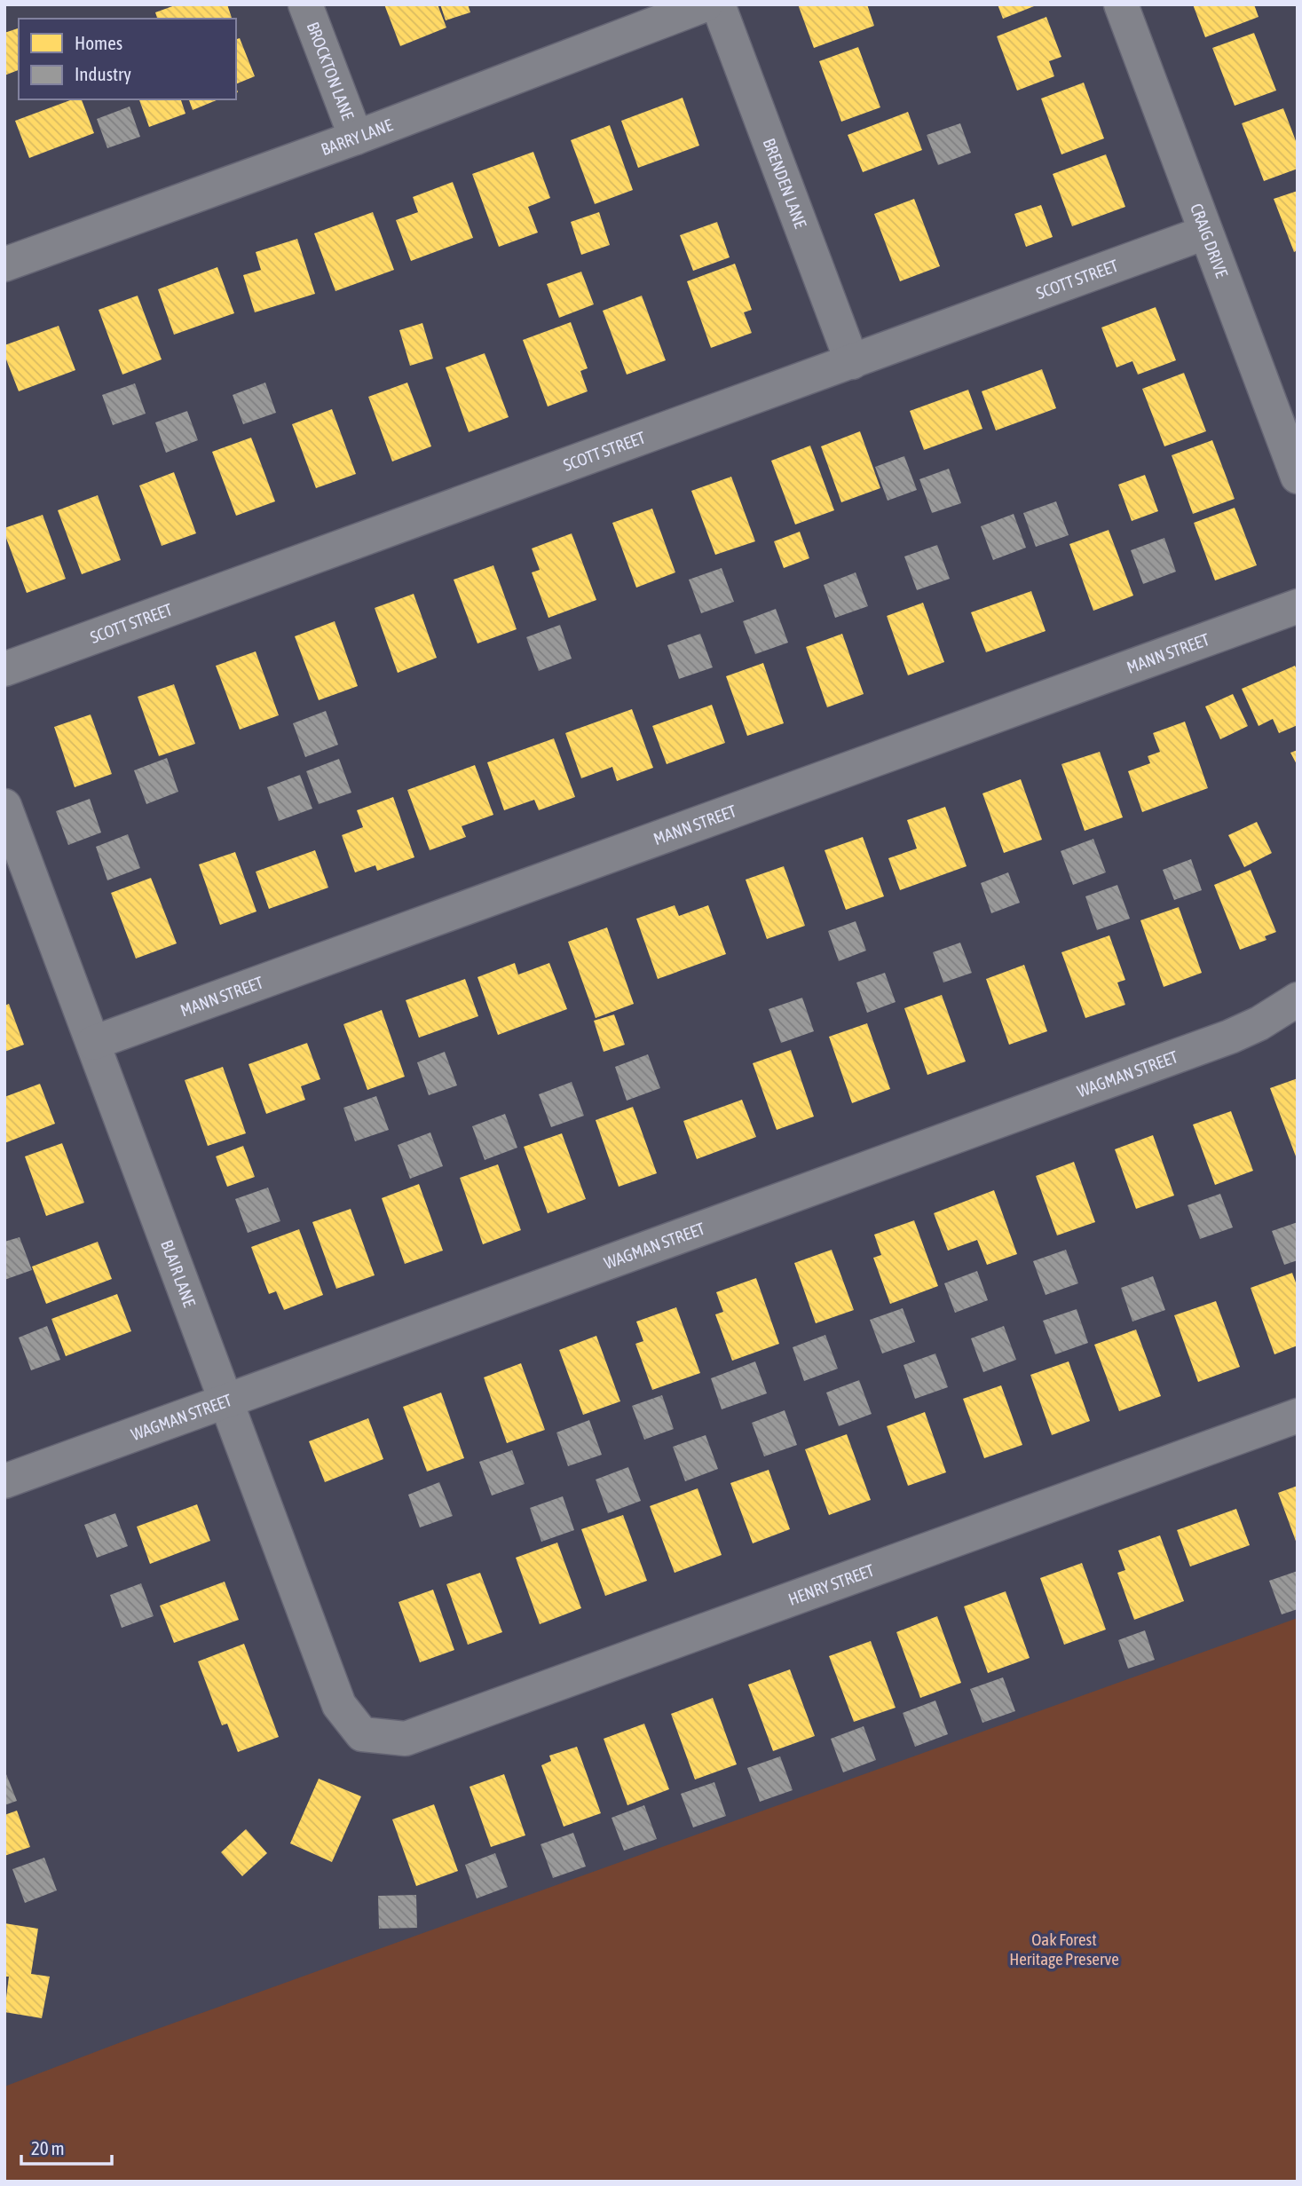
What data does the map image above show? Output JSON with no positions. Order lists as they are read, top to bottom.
{
  "streets": {
    "street": [
      "BROCKTON LANE",
      "BARRY LANE",
      "BRENDEN LANE",
      "CRAIG DRIVE",
      "SCOTT STREET",
      "MANN STREET",
      "WAGMAN STREET",
      "BLAIR LANE",
      "HENRY STREET"
    ]
  },
  "crossings": [
    ["BROCKTON LANE", "BARRY LANE"],
    ["BRENDEN LANE", "SCOTT STREET"],
    ["CRAIG DRIVE", "SCOTT STREET"],
    ["MANN STREET", "BLAIR LANE"],
    ["WAGMAN STREET", "BLAIR LANE"],
    ["BLAIR LANE", "HENRY STREET"]
  ],
  "parks": ["Oak Forest Heritage Preserve"],
  "legend": ["Homes", "Industry"],
  "scale_bar": "20 m"
}
